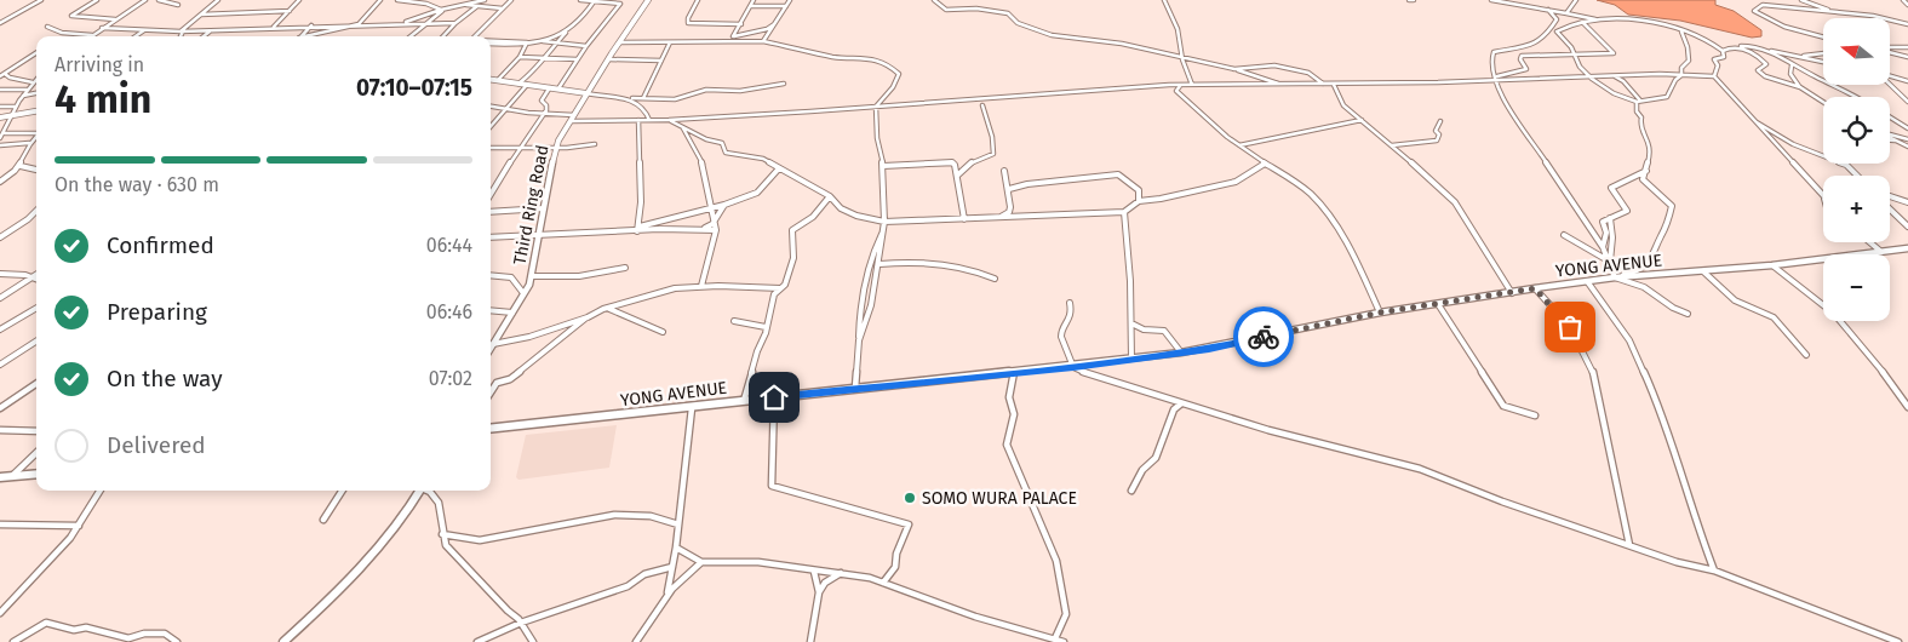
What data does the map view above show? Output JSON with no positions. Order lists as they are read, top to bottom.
{
  "streets": {
    "street": ["Third Ring Road", "YONG AVENUE"]
  },
  "places": ["SOMO WURA PALACE"],
  "north": "left",
  "page": {
    "map_buttons": ["+", "−"],
    "heading": ["4 min", "Arriving in", "07:10–07:15"],
    "bar": "On the way · 630 m",
    "list": [
      ["Confirmed", "06:44"],
      ["Preparing", "06:46"],
      ["On the way", "07:02"],
      "Delivered"
    ]
  }
}
